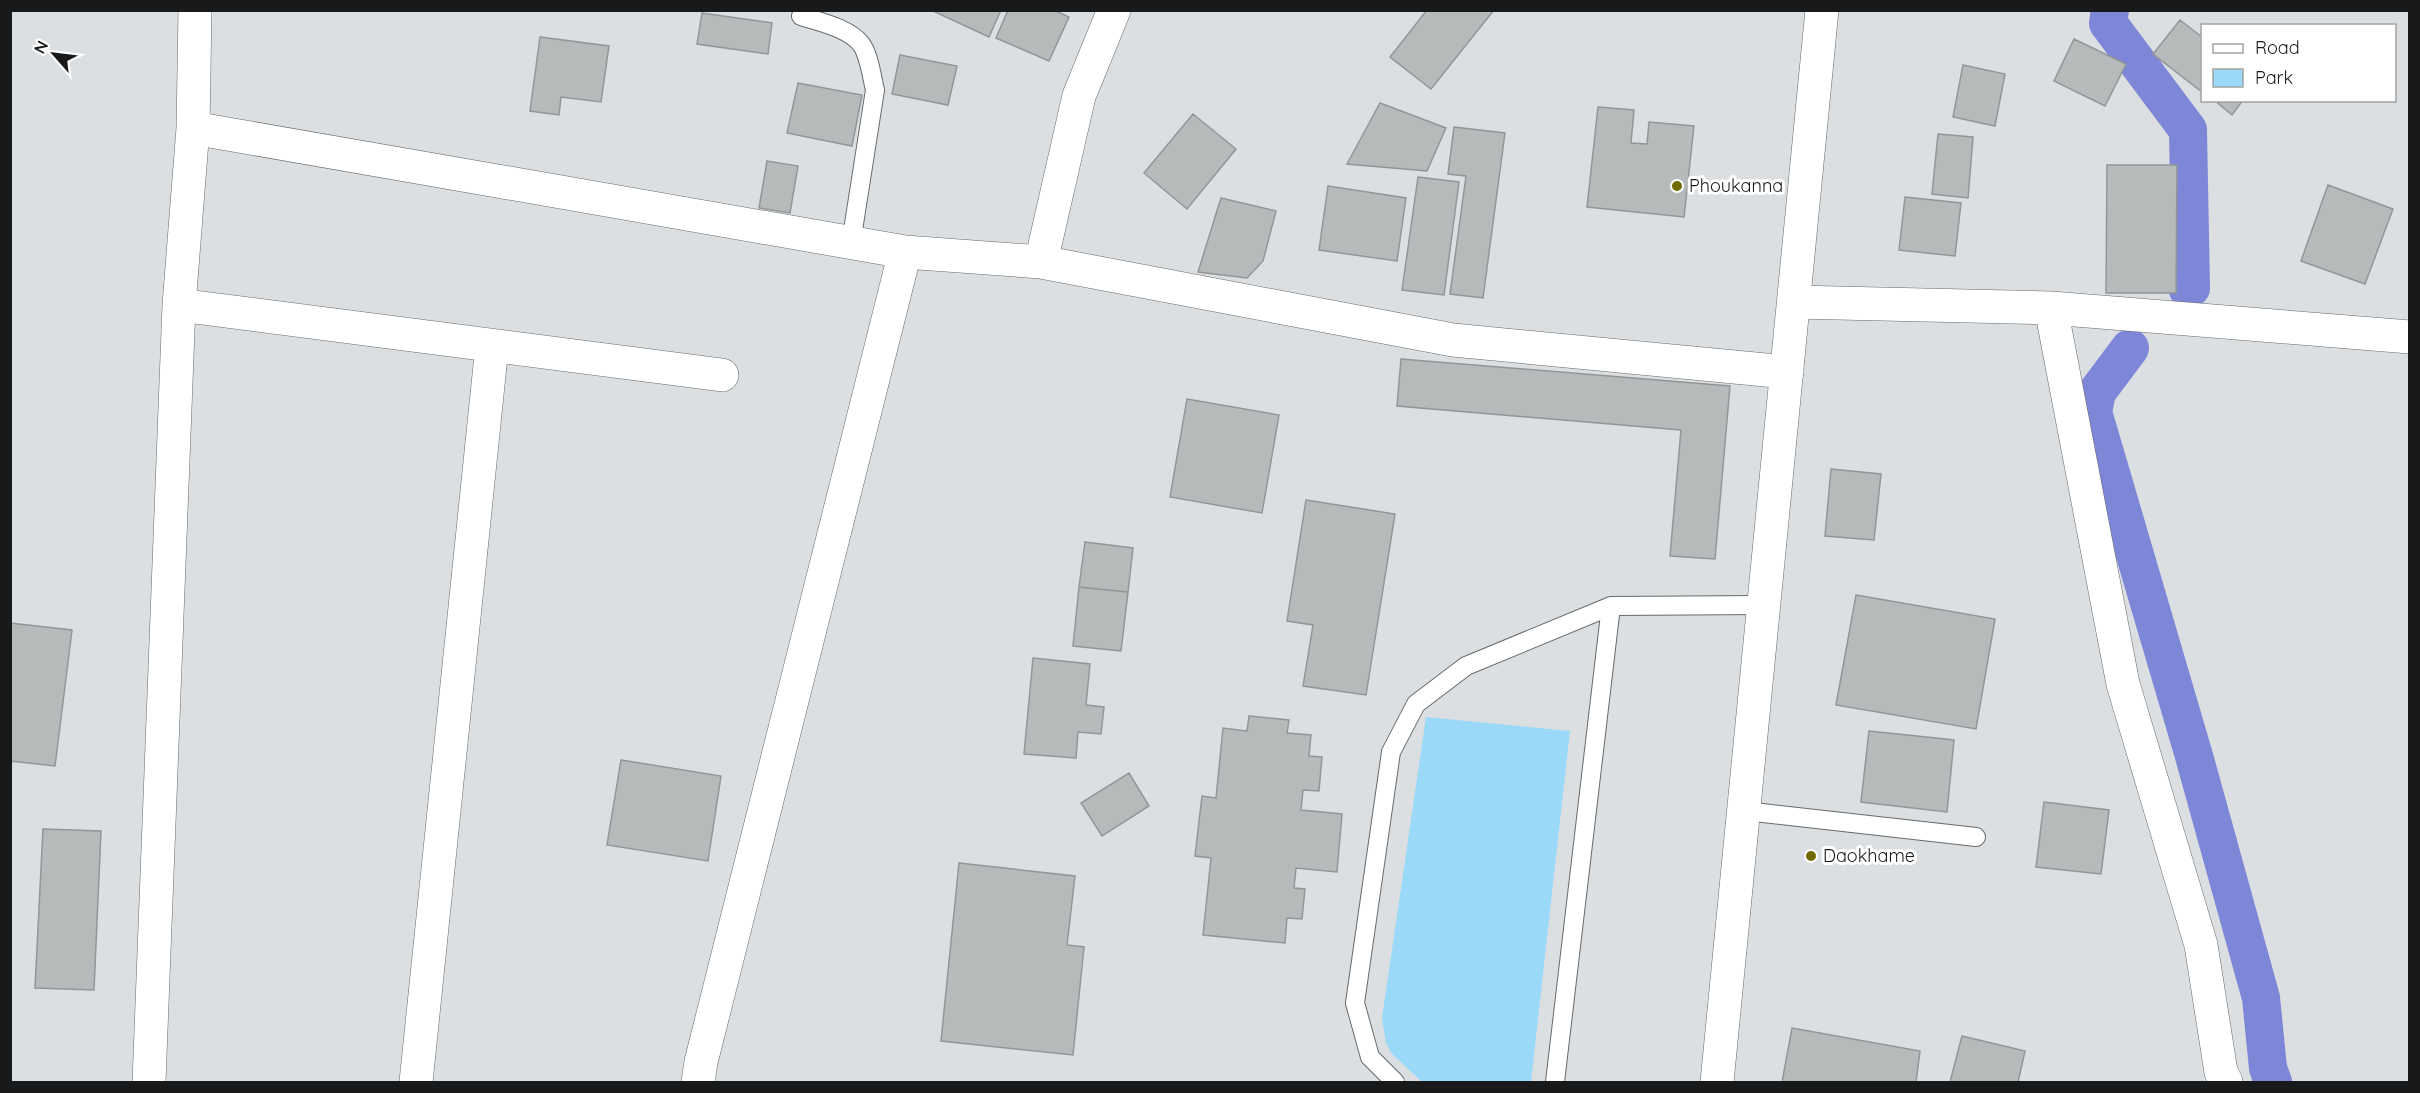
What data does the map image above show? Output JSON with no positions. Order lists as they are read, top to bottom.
{
  "places": ["Phoukanna", "Daokhame"],
  "legend": ["Road", "Park"],
  "north": "top left"
}
